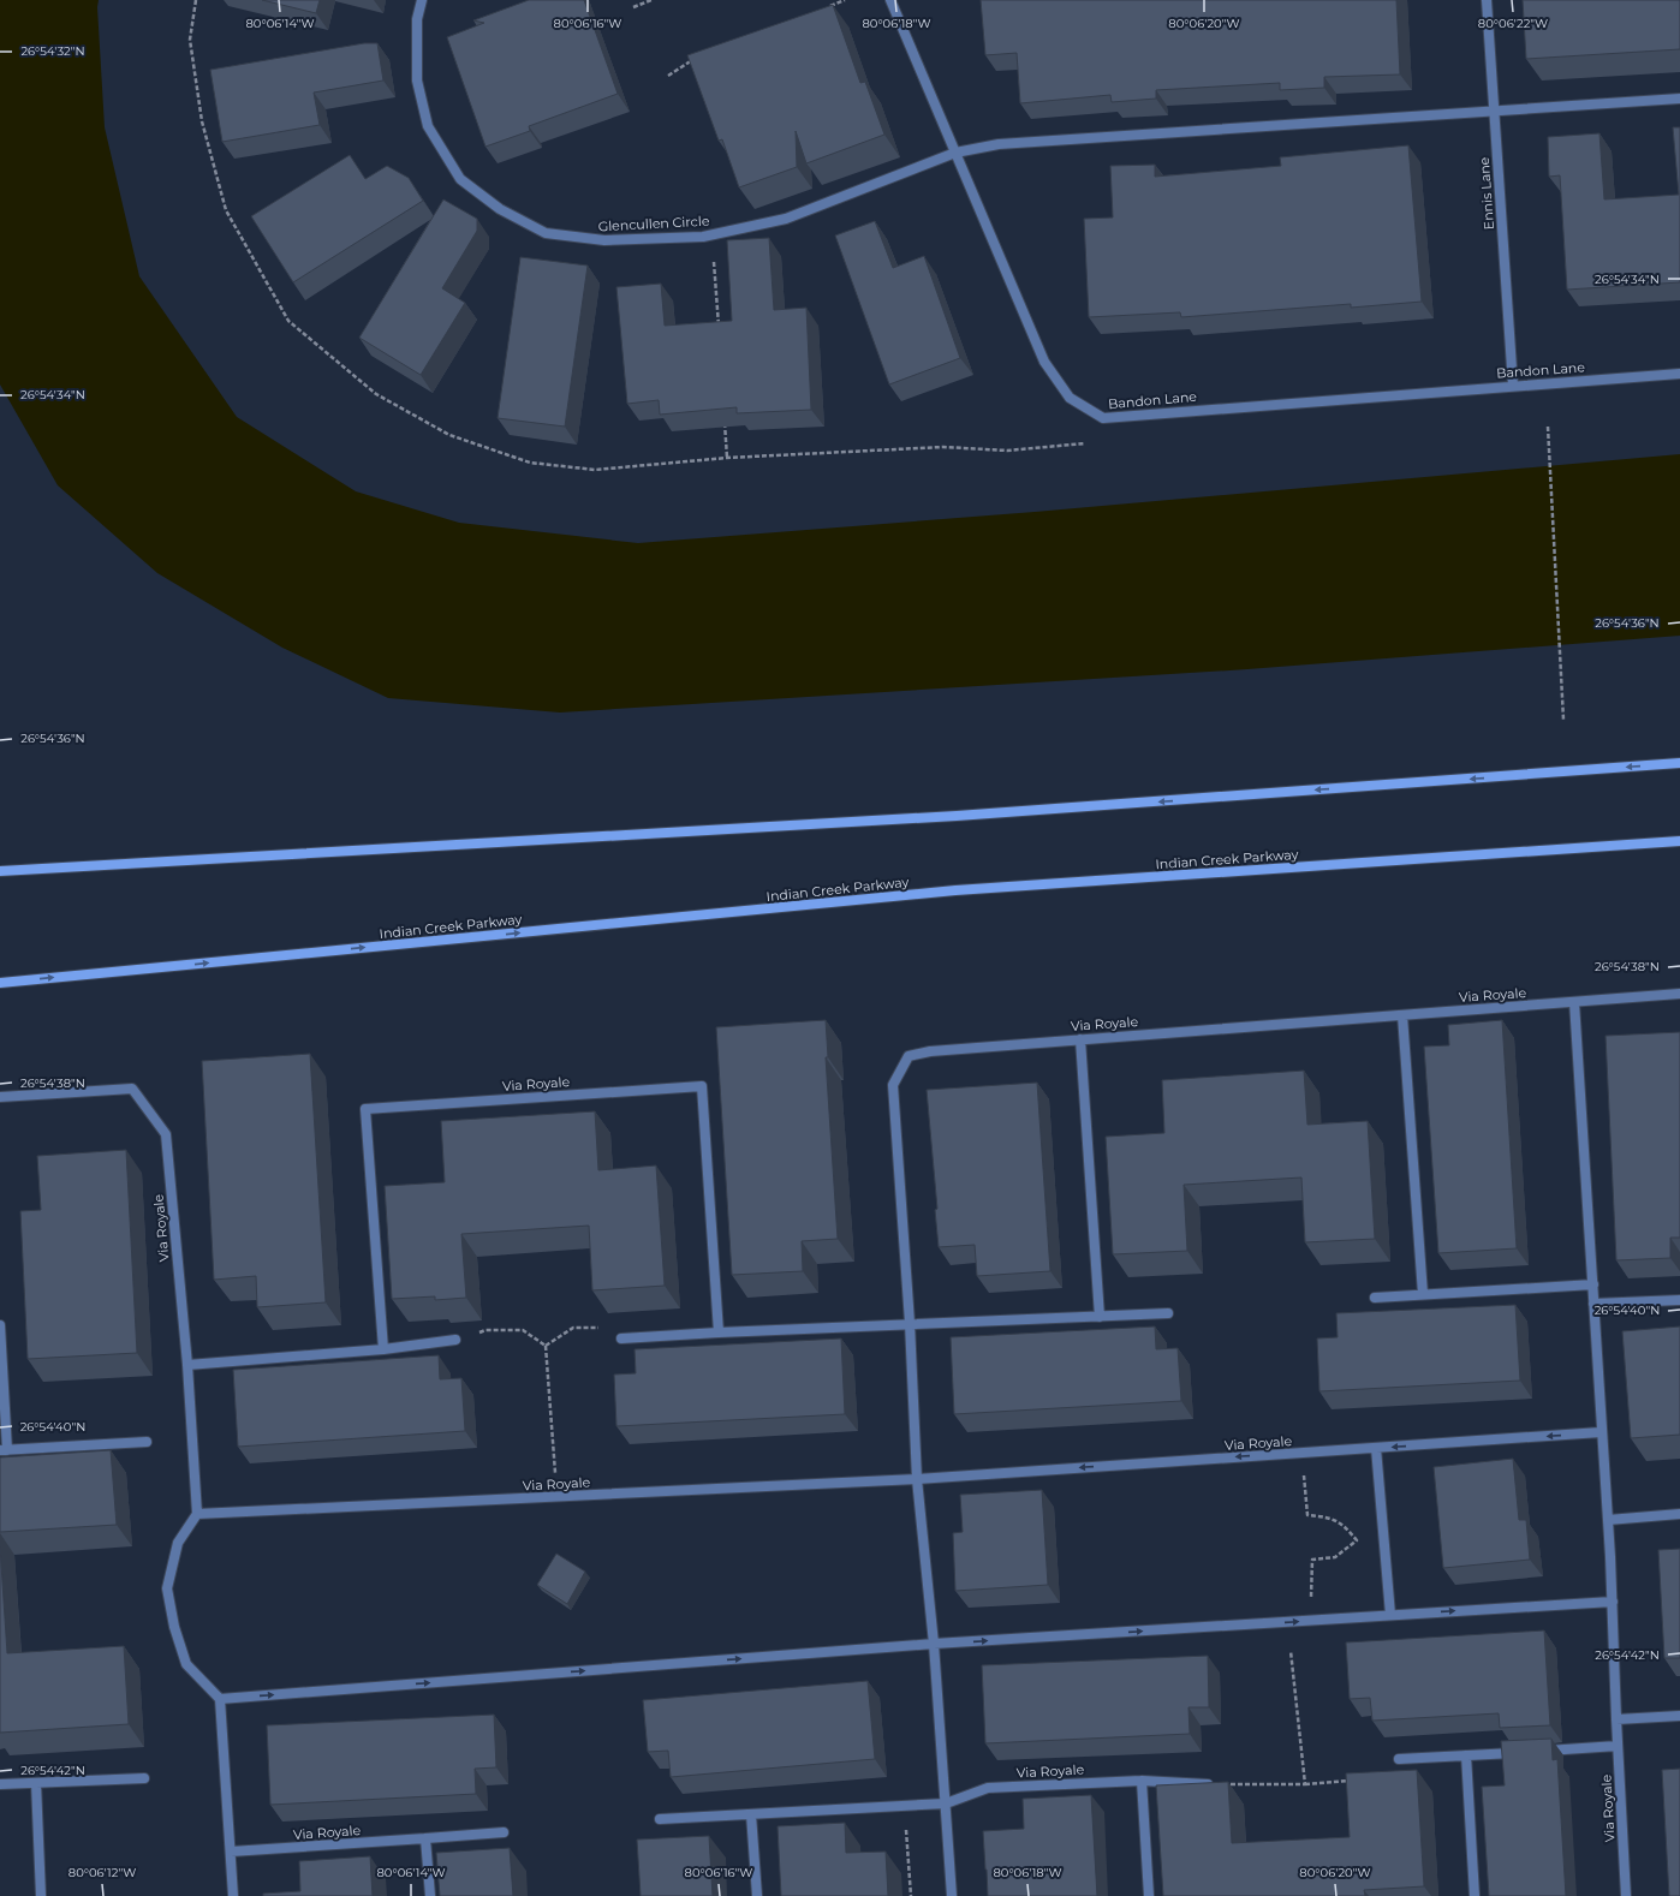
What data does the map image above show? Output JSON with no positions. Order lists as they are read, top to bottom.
{
  "streets": {
    "street": [
      "Ennis Lane",
      "Glencullen Circle",
      "Bandon Lane",
      "Indian Creek Parkway",
      "Via Royale"
    ]
  },
  "crossings": [
    ["Ennis Lane", "Glencullen Circle"],
    ["Ennis Lane", "Bandon Lane"],
    ["Glencullen Circle", "Bandon Lane"]
  ],
  "coordinates": [
    "80°06'14\"W",
    "80°06'16\"W",
    "80°06'18\"W",
    "80°06'20\"W",
    "80°06'22\"W",
    "26°54'32\"N",
    "26°54'34\"N",
    "26°54'36\"N",
    "26°54'38\"N",
    "26°54'40\"N",
    "26°54'42\"N",
    "80°06'12\"W"
  ]
}
